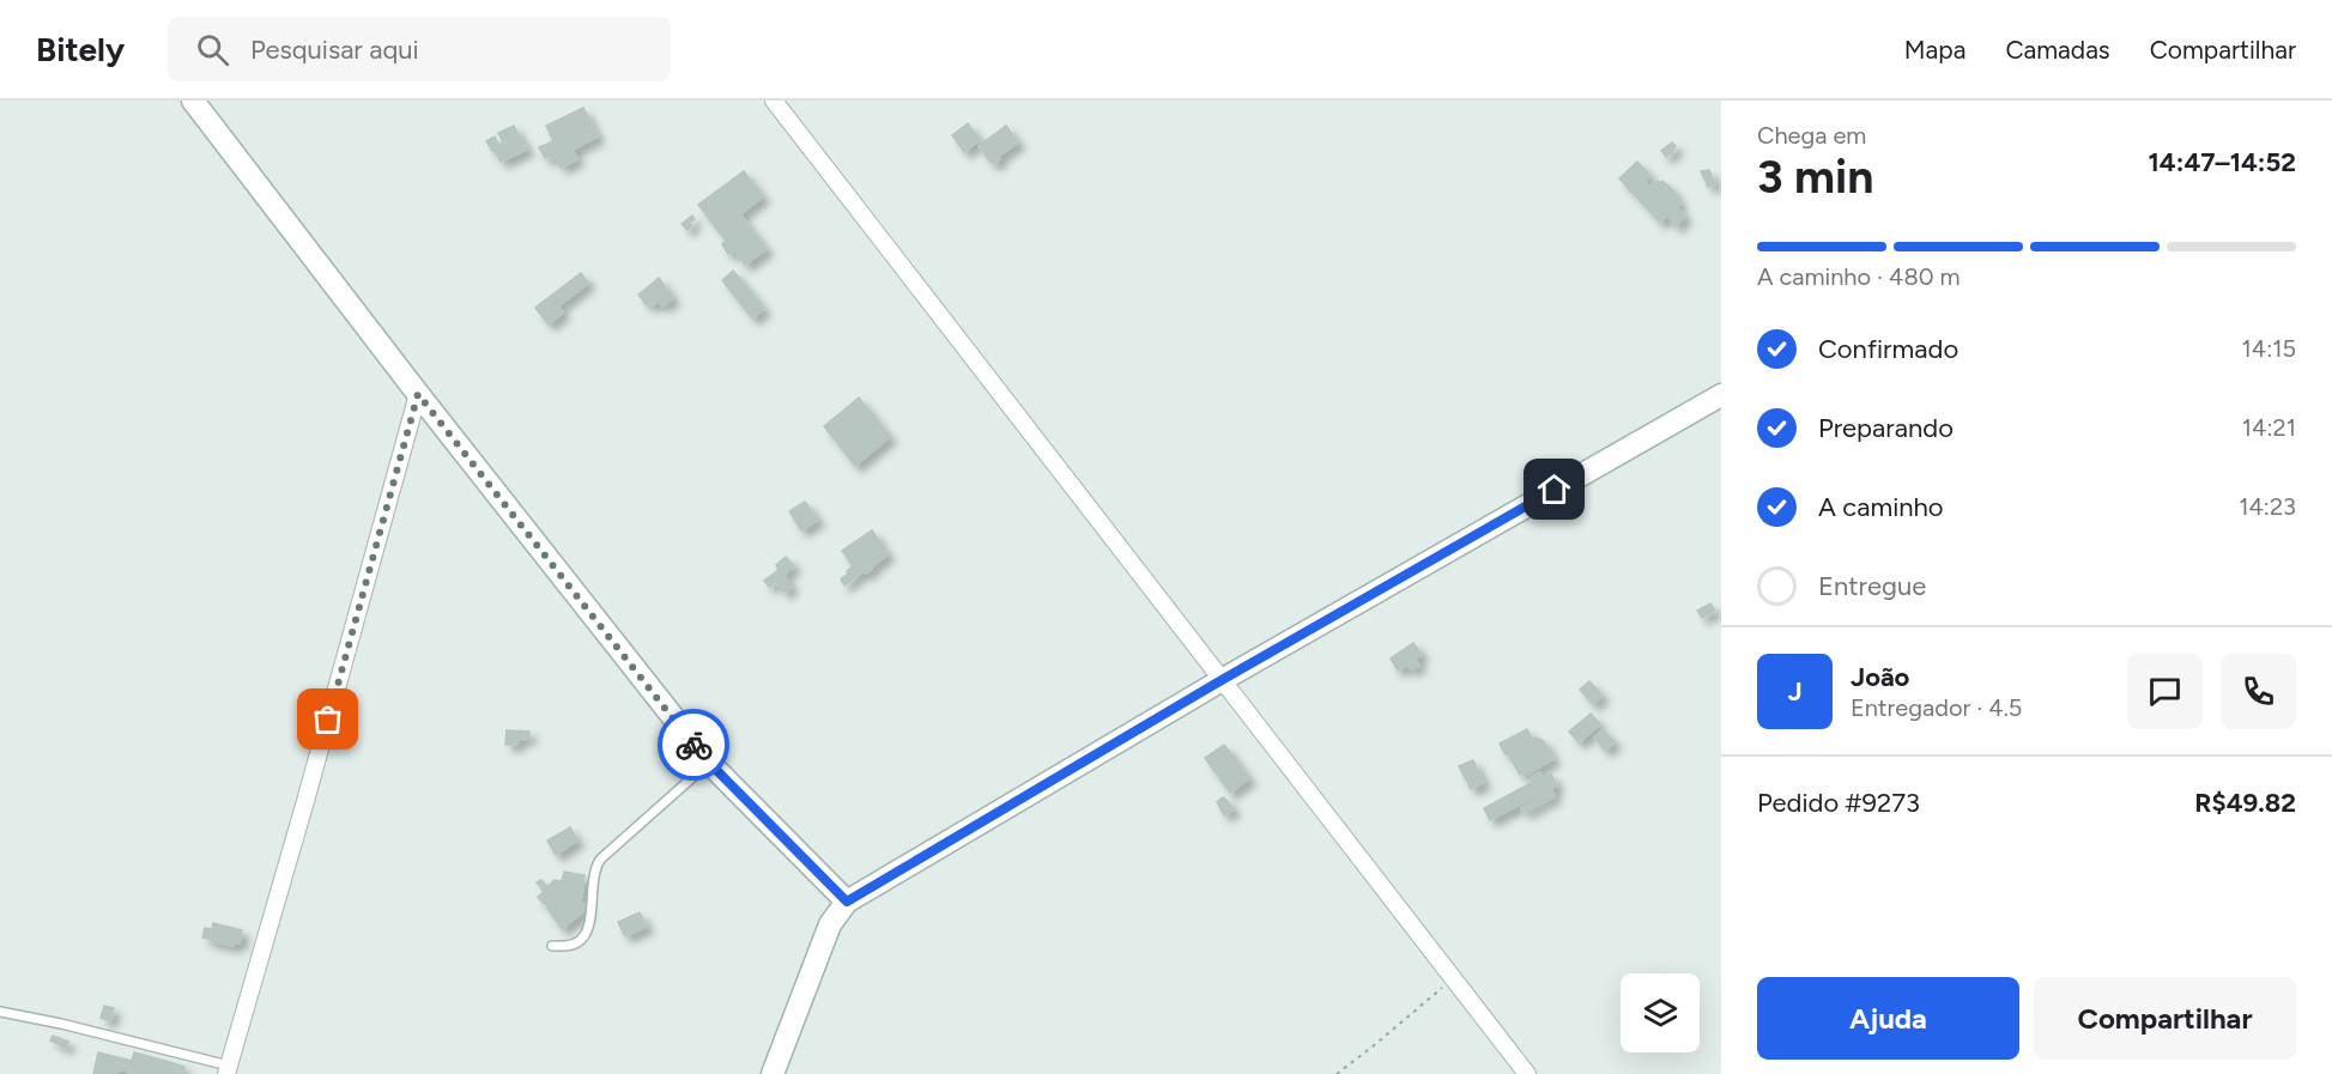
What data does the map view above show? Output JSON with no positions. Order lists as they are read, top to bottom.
{
  "page": {
    "header": "Bitely",
    "search": "Pesquisar aqui",
    "nav": ["Mapa", "Camadas", "Compartilhar"],
    "heading": ["3 min", "Chega em", "14:47–14:52"],
    "panel": [
      "João",
      "Entregador · 4.5",
      "Pedido #9273",
      "R$49.82"
    ],
    "bar": "A caminho · 480 m",
    "list": [
      ["Confirmado", "14:15"],
      ["Preparando", "14:21"],
      ["A caminho", "14:23"],
      "Entregue"
    ],
    "round": "J",
    "buttons": ["Ajuda", "Compartilhar"]
  }
}
